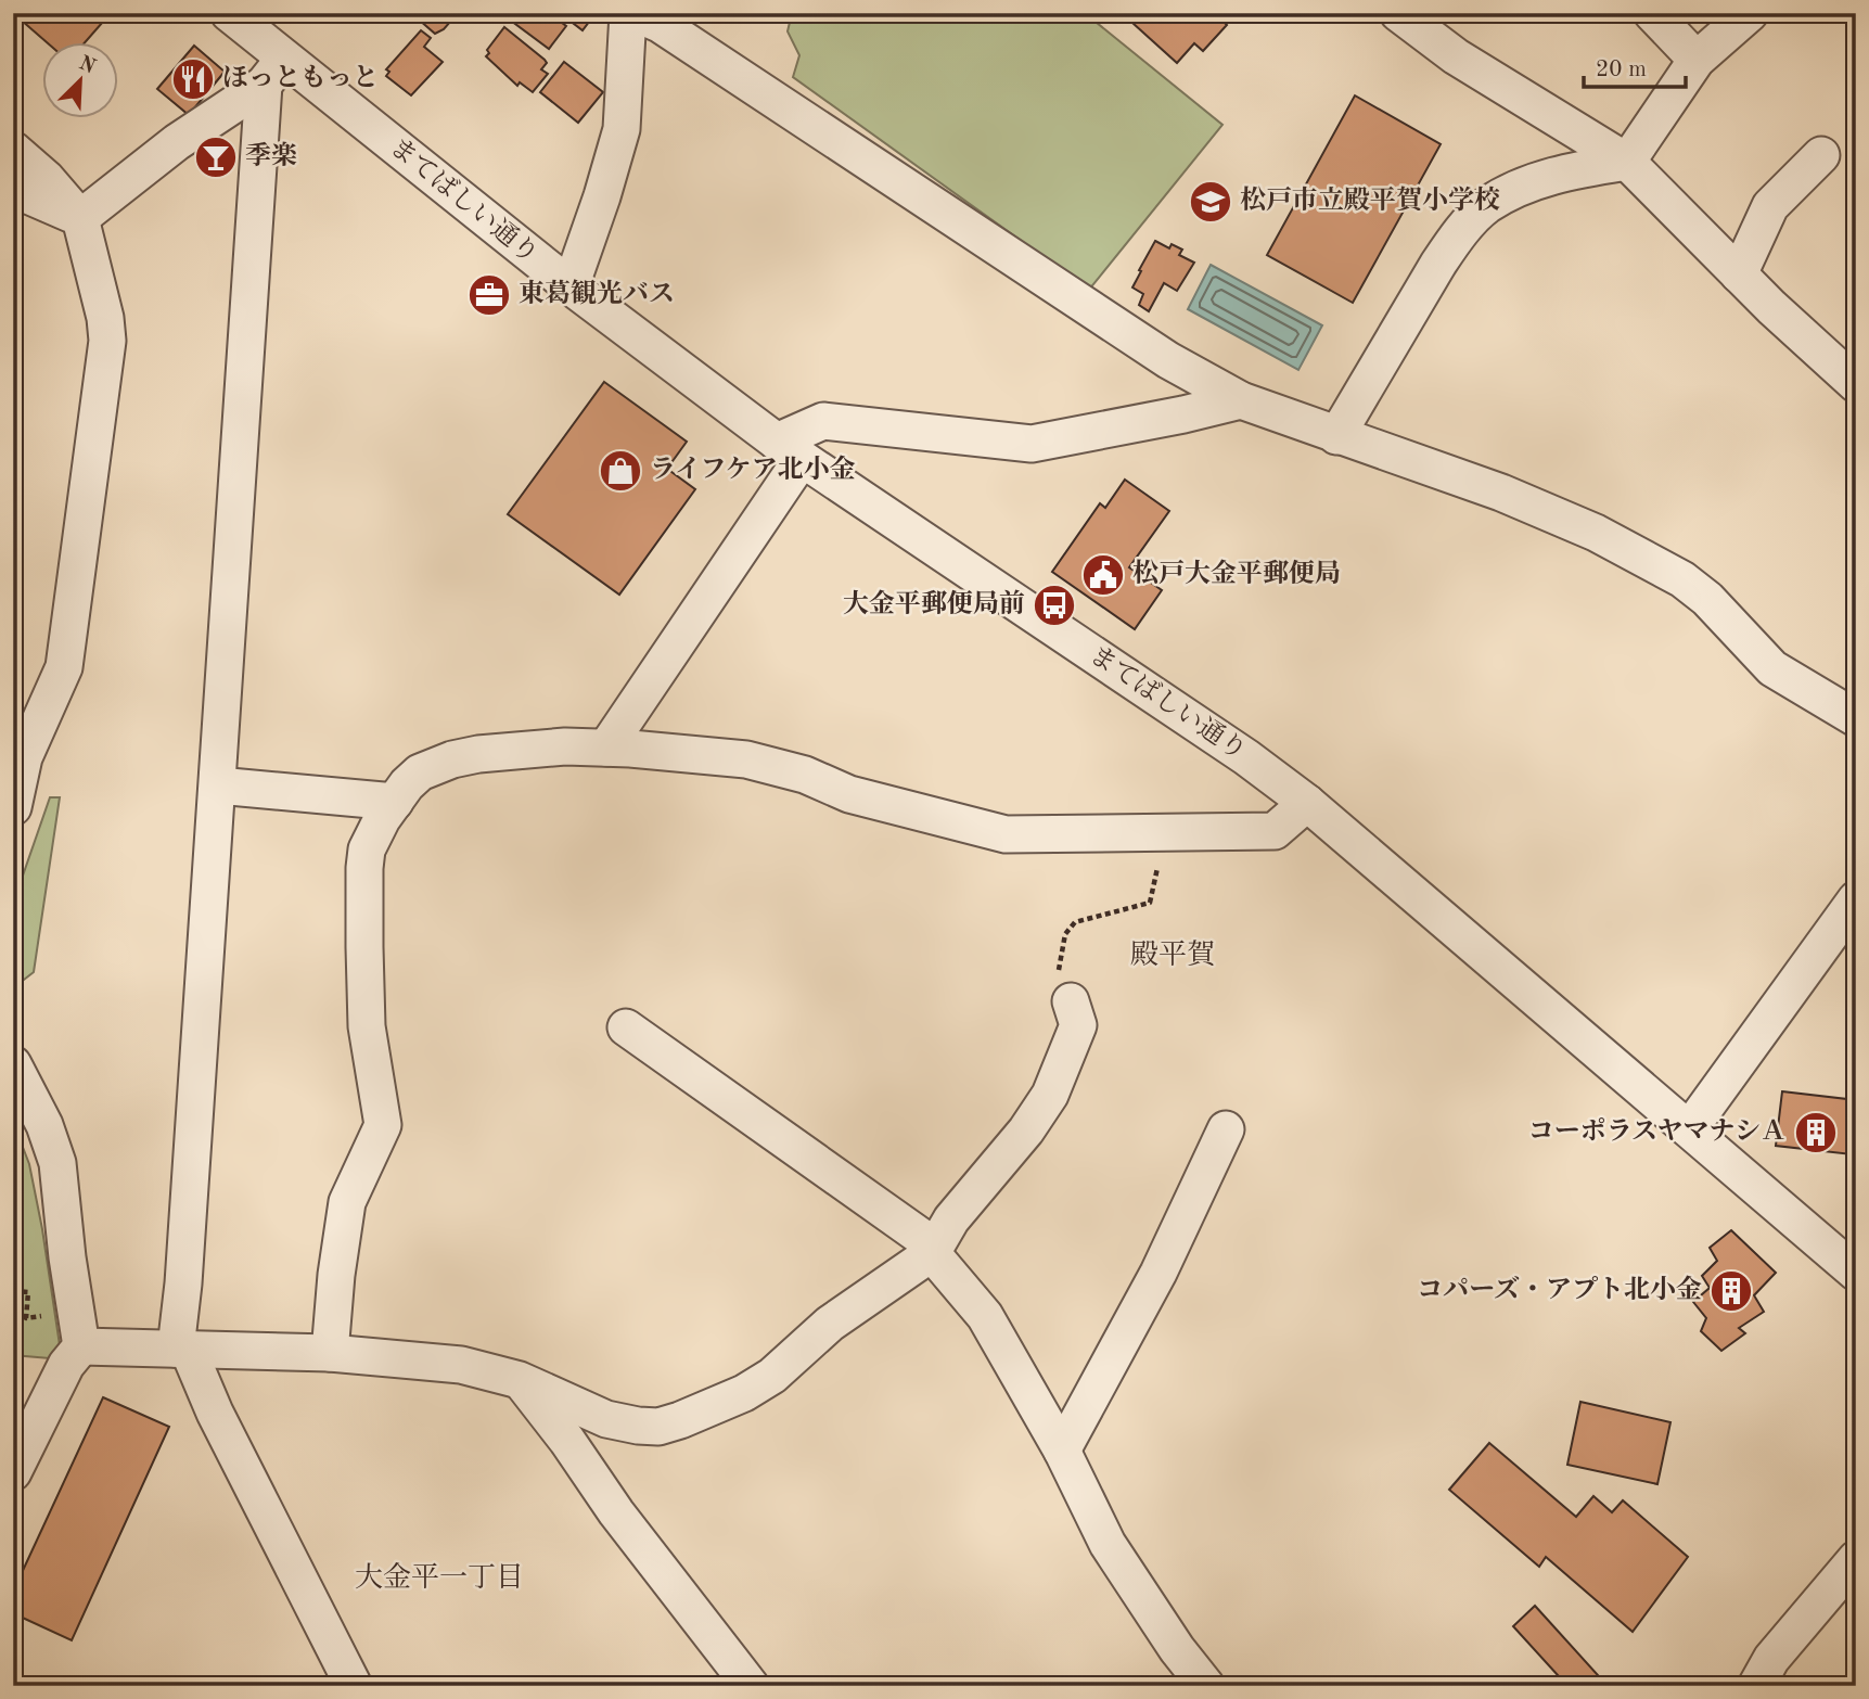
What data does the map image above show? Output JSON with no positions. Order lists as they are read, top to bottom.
{
  "streets": {
    "street": ["まてばしい通り"]
  },
  "districts": ["殿平賀", "大金平一丁目"],
  "places": {
    "restaurant": ["ほっともっと"],
    "bar": ["季楽"],
    "school or university": ["松戸市立殿平賀小学校"],
    "office": ["東葛観光バス"],
    "shop": ["ライフケア北小金"],
    "public building": ["松戸大金平郵便局"],
    "bus stop": ["大金平郵便局前"],
    "building": ["コーポラスヤマナシＡ", "コパーズ・アプト北小金"]
  },
  "scale_bar": "20 m",
  "north": "top right"
}
